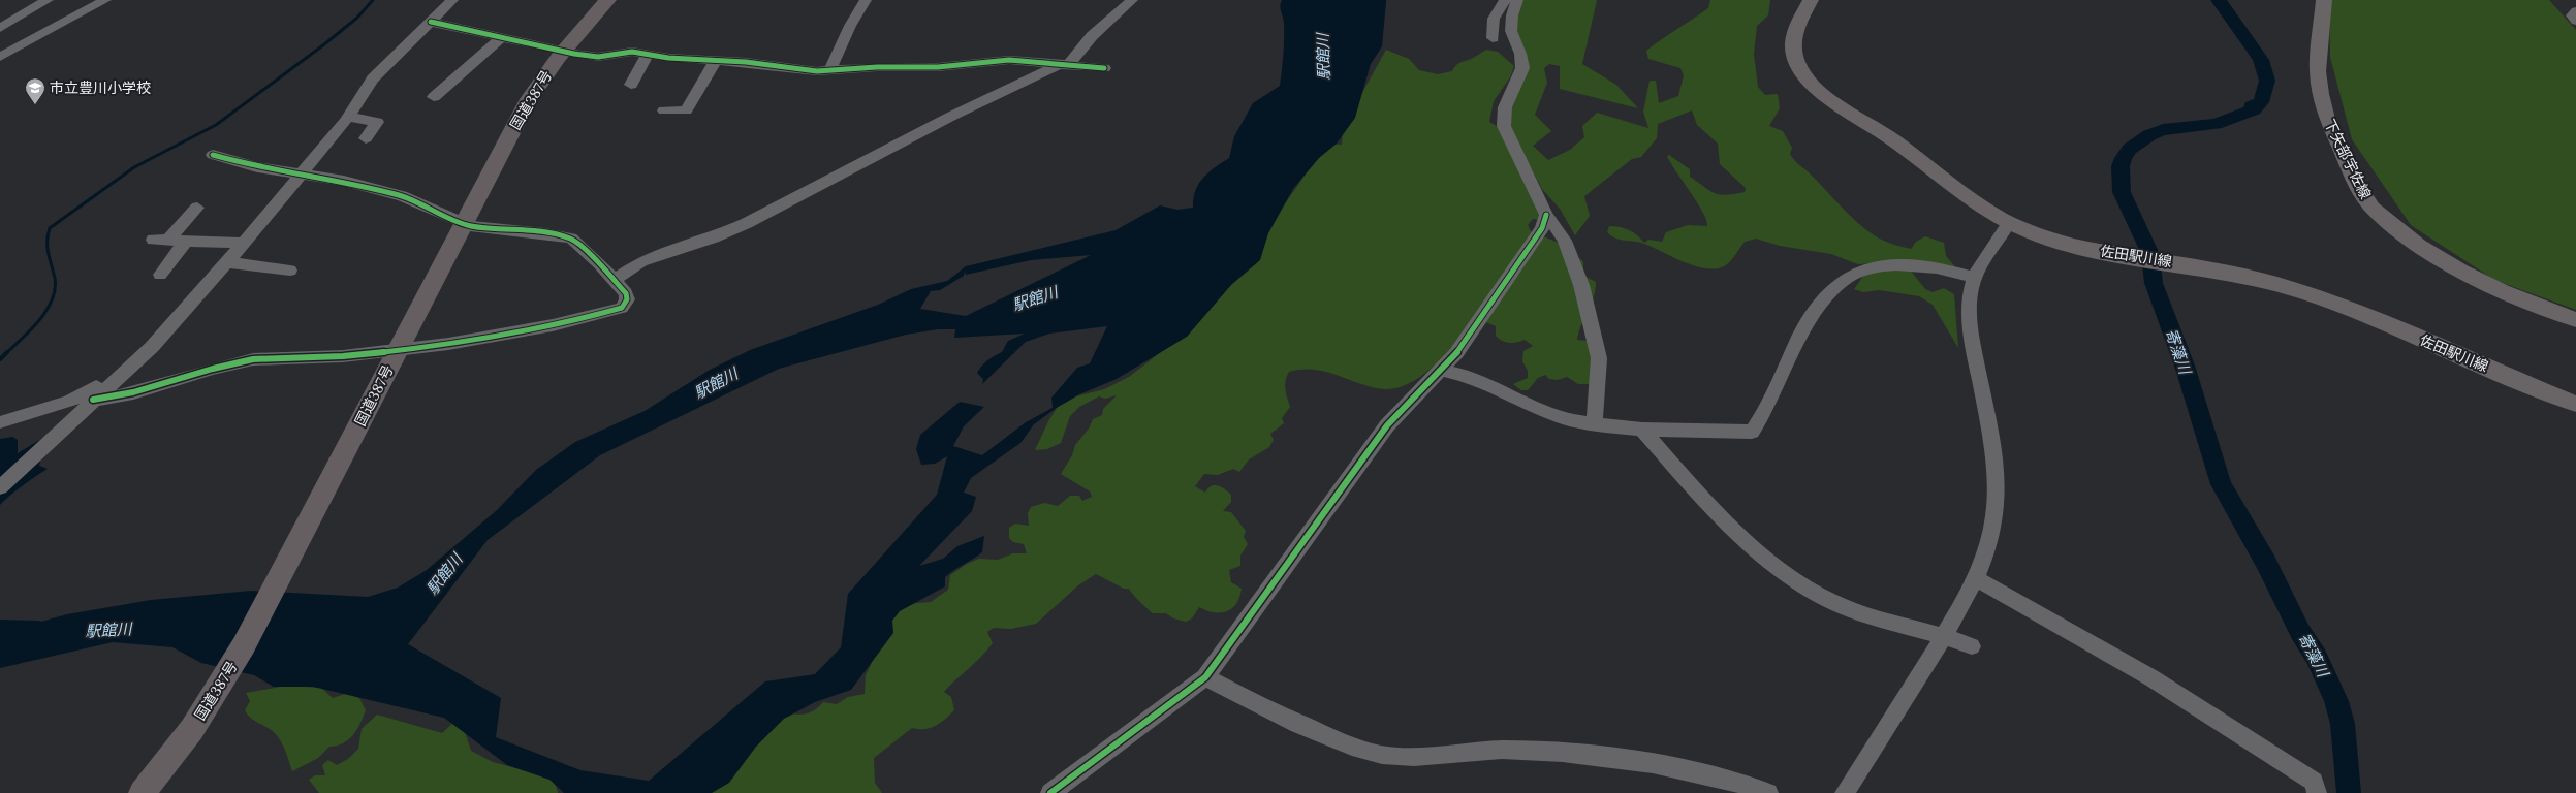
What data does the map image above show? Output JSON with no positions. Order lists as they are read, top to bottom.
{
  "streets": {
    "highway": ["国道387号"],
    "main road": ["下矢部宇佐線", "佐田駅川線"]
  },
  "water": ["駅館川", "寄藻川"],
  "places": {
    "school or university": ["市立豊川小学校"]
  }
}
